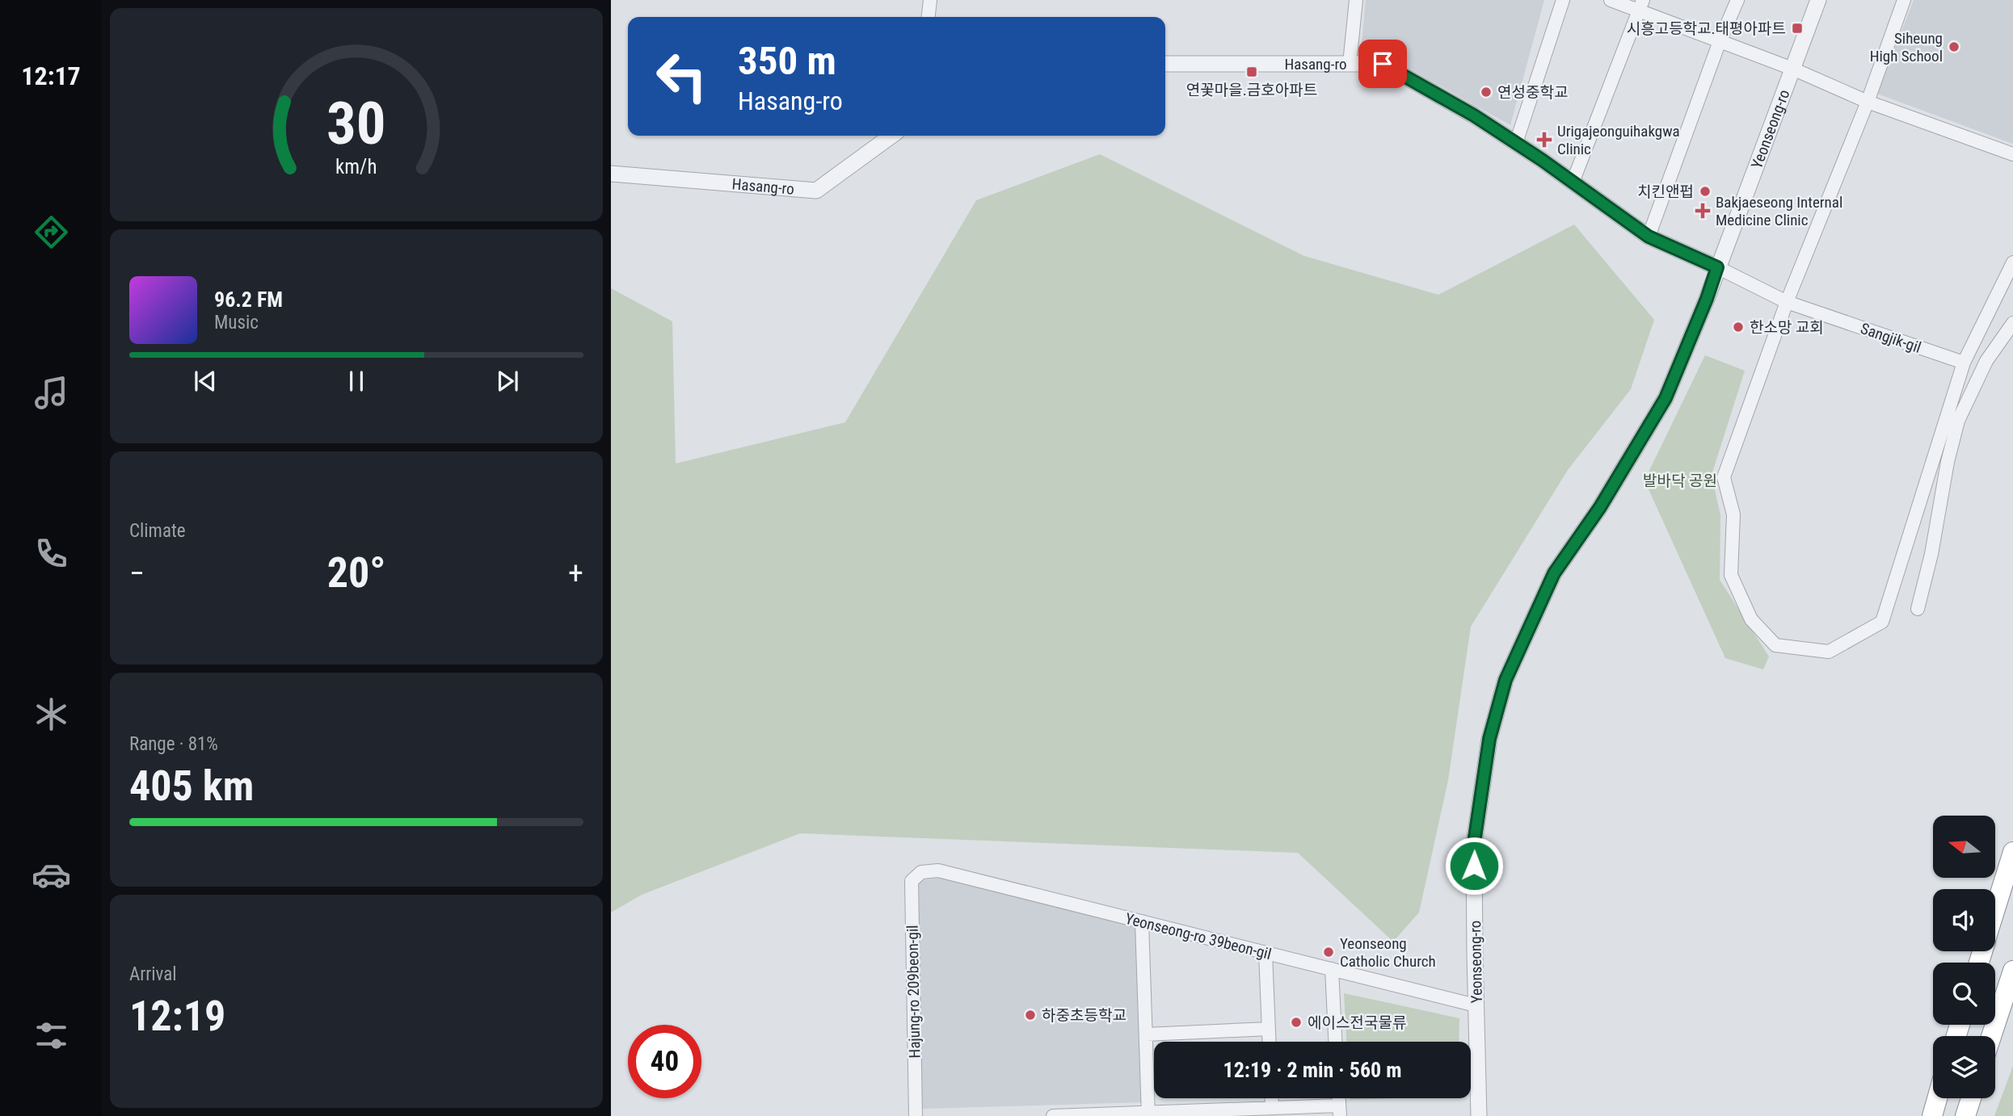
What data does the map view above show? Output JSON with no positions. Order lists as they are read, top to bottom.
{
  "streets": {
    "street": [
      "Hasang-ro",
      "Yeonseong-ro",
      "Sangjik-gil",
      "Yeonseong-ro 39beon-gil",
      "Hajung-ro 209beon-gil"
    ]
  },
  "crossings": [
    ["Hasang-ro", "Yeonseong-ro"],
    ["Hasang-ro", "Sangjik-gil"],
    ["Yeonseong-ro", "Sangjik-gil"],
    ["Yeonseong-ro", "Yeonseong-ro 39beon-gil"],
    ["Yeonseong-ro 39beon-gil", "Hajung-ro 209beon-gil"]
  ],
  "parks": ["발바닥 공원"],
  "places": {
    "transit": ["시흥고등학교.태평아파트", "연꽃마을.금호아파트"],
    "other": [
      "Siheung High School",
      "연성중학교",
      "치킨앤펍",
      "한소망 교회",
      "Yeonseong Catholic Church",
      "하중초등학교",
      "에이스전국물류"
    ],
    "health": ["Urigajeonguihakgwa Clinic", "Bakjaeseong Internal Medicine Clinic"]
  },
  "north": "left",
  "page": {
    "tabs": "12:17",
    "turn": ["350 m", "Hasang-ro"],
    "song": ["96.2 FM", "Music"],
    "tile": [
      "Climate",
      ["Range · 81%", "405 km"],
      ["Arrival", "12:19"]
    ],
    "heat": ["−", "20°", "+"],
    "limit": "40",
    "trip": "12:19 · 2 min · 560 m",
    "gauge": ["30", "km/h"]
  }
}
